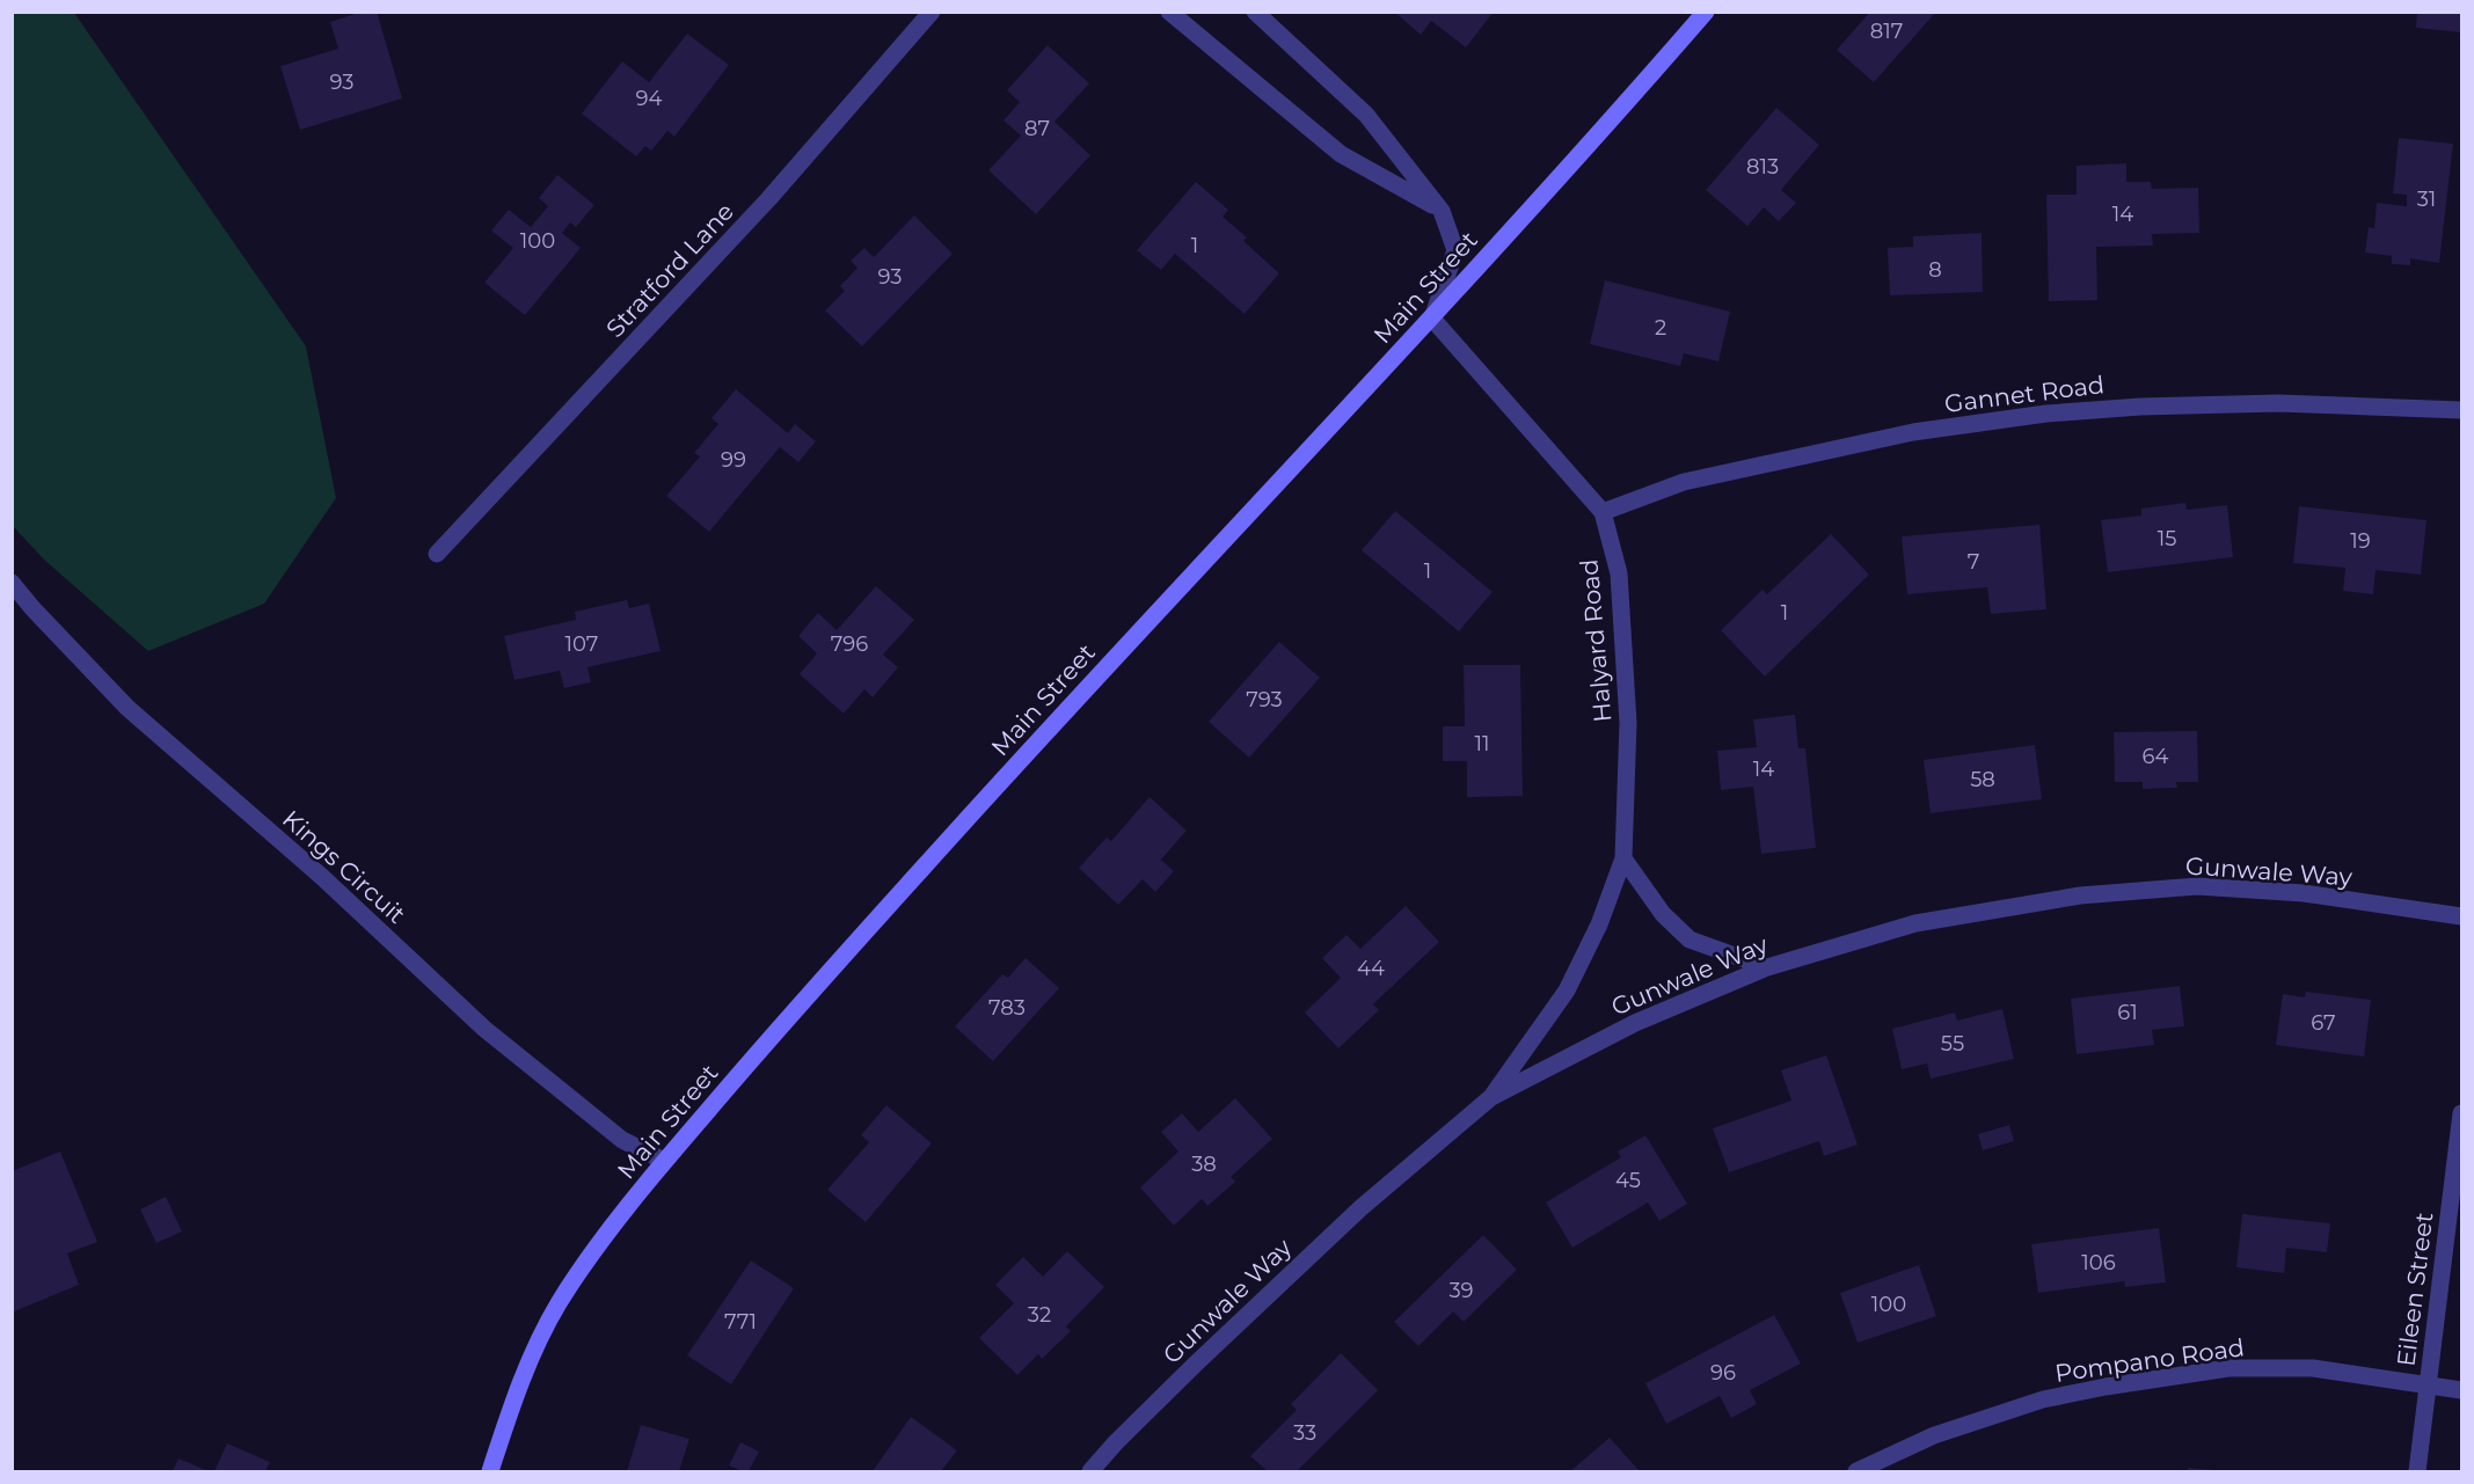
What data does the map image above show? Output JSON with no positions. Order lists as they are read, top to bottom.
{
  "streets": {
    "main road": ["Main Street"],
    "street": [
      "Stratford Lane",
      "Gannet Road",
      "Halyard Road",
      "Kings Circuit",
      "Gunwale Way",
      "Eileen Street",
      "Pompano Road"
    ]
  },
  "crossings": [
    ["Main Street", "Halyard Road"],
    ["Main Street", "Kings Circuit"],
    ["Gannet Road", "Halyard Road"],
    ["Halyard Road", "Gunwale Way"],
    ["Eileen Street", "Pompano Road"]
  ],
  "house_numbers": [
    "817",
    "93",
    "94",
    "87",
    "813",
    "31",
    "14",
    "100",
    "1",
    "8",
    "93",
    "2",
    "99",
    "15",
    "19",
    "7",
    "1",
    "1",
    "107",
    "796",
    "793",
    "11",
    "64",
    "14",
    "58",
    "44",
    "783",
    "61",
    "67",
    "55",
    "38",
    "45",
    "106",
    "39",
    "100",
    "32",
    "771",
    "96",
    "33"
  ]
}
